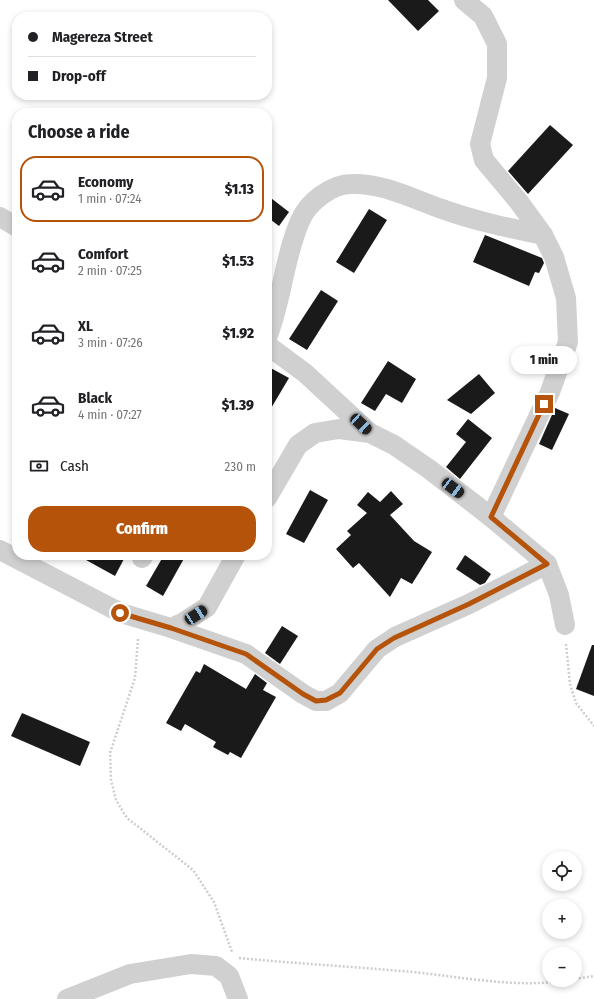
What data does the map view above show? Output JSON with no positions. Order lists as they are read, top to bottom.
{
  "page": {
    "banner": ["Magereza Street", "Drop-off"],
    "heading": "Choose a ride",
    "list": [
      {
        "name": "Economy",
        "note": "1 min · 07:24",
        "value": "$1.13"
      },
      {
        "name": "Comfort",
        "note": "2 min · 07:25",
        "value": "$1.53"
      },
      {
        "name": "XL",
        "note": "3 min · 07:26",
        "value": "$1.92"
      },
      {
        "name": "Black",
        "note": "4 min · 07:27",
        "value": "$1.39"
      }
    ],
    "bubble": "1 min",
    "pay": ["Cash", "230 m"],
    "buttons": "Confirm",
    "map_buttons": ["+", "−"]
  }
}
